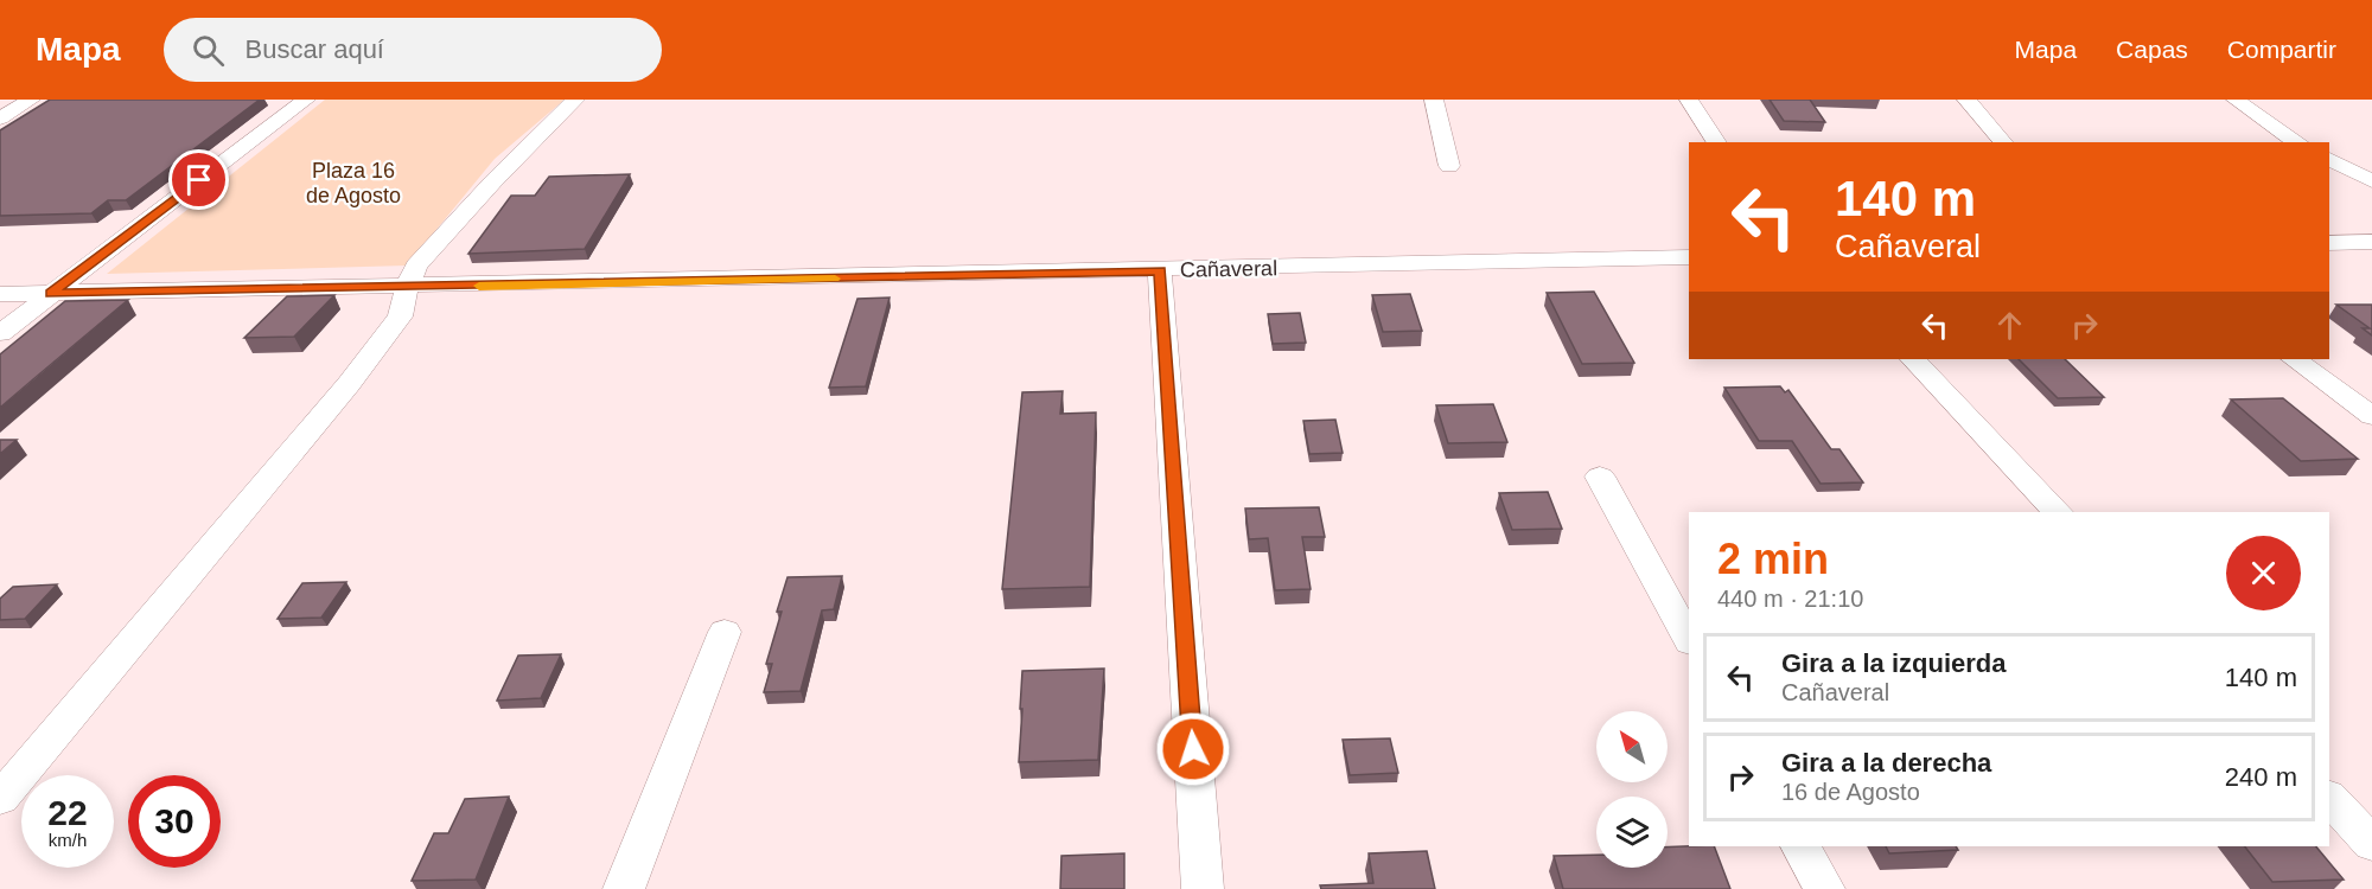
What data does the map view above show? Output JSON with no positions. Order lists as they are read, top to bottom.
{
  "streets": {
    "street": ["Cañaveral"]
  },
  "parks": ["Plaza 16 de Agosto"],
  "north": "top left",
  "page": {
    "header": "Mapa",
    "search": "Buscar aquí",
    "nav": ["Mapa", "Capas", "Compartir"],
    "turn": ["140 m", "Cañaveral"],
    "heading": ["2 min", "440 m · 21:10"],
    "list": [
      {
        "name": "Gira a la izquierda",
        "note": "Cañaveral",
        "value": "140 m"
      },
      {
        "name": "Gira a la derecha",
        "note": "16 de Agosto",
        "value": "240 m"
      }
    ],
    "speed": "22 km/h",
    "limit": "30"
  }
}
